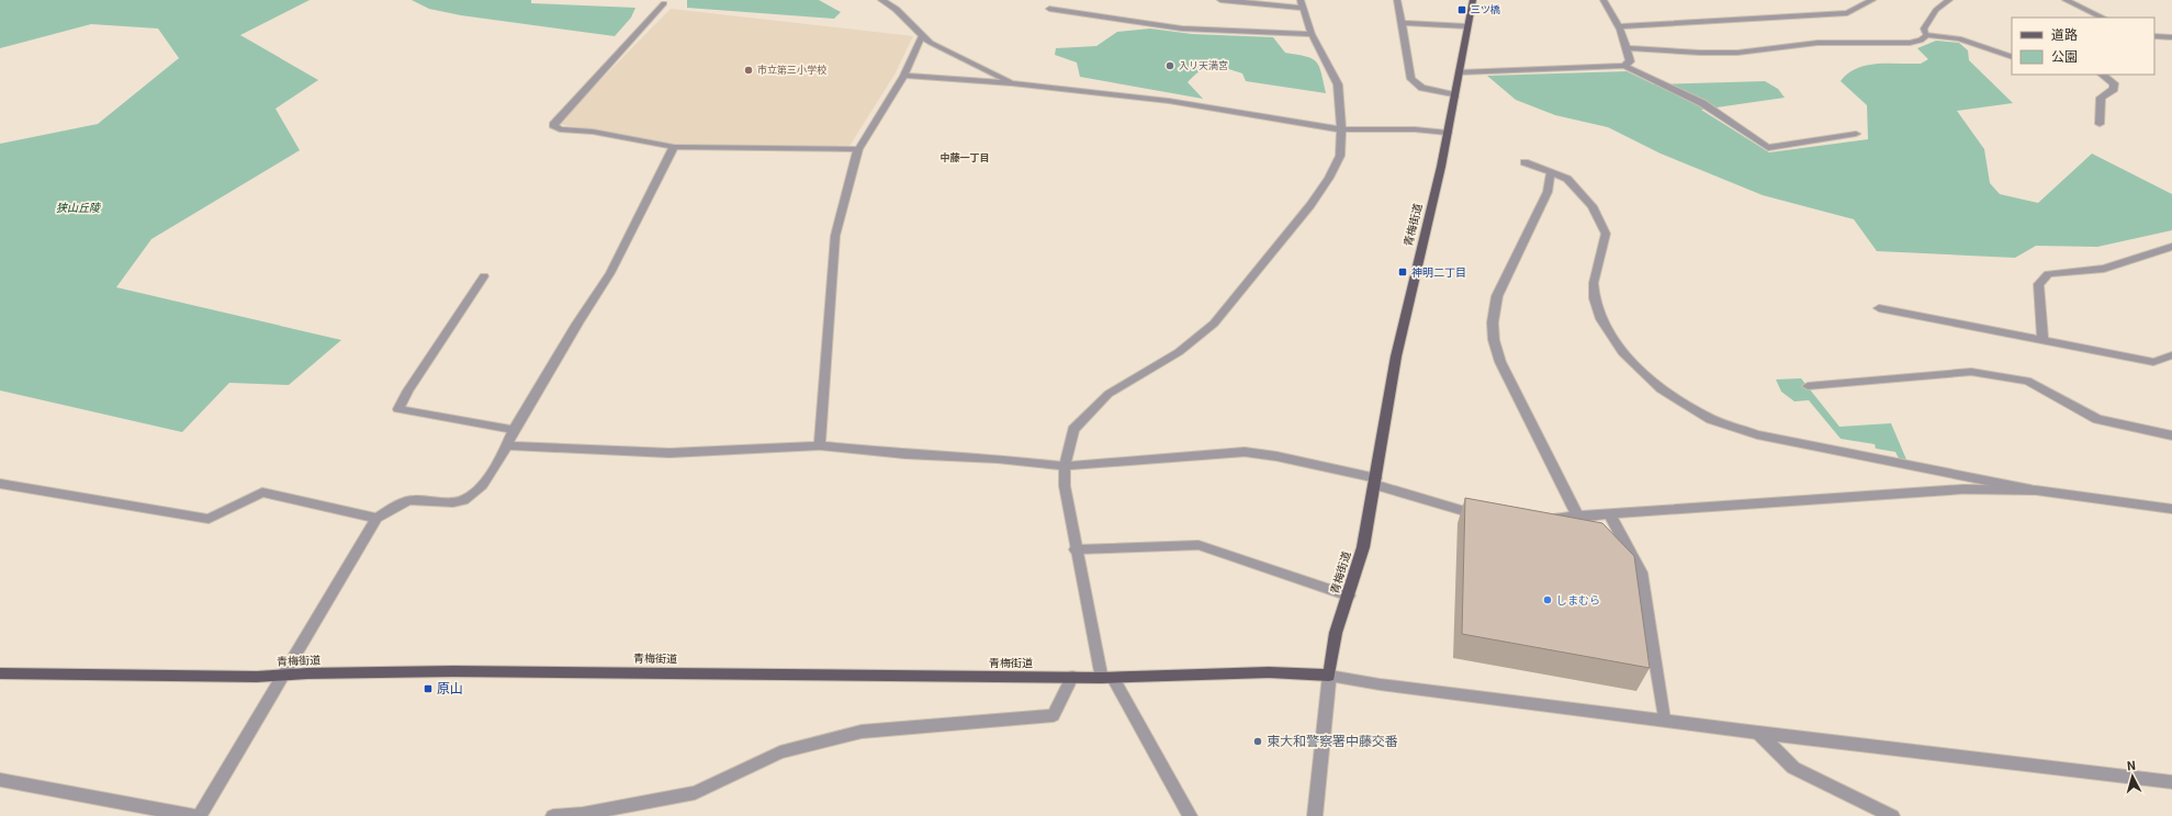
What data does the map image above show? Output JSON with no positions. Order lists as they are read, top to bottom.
{
  "streets": {
    "main road": ["青梅街道"]
  },
  "districts": ["中藤一丁目"],
  "parks": ["狭山丘陵"],
  "places": {
    "transit": ["三ツ橋", "神明二丁目", "原山"],
    "other": [
      "入リ天満宮",
      "市立第三小学校",
      "しまむら",
      "東大和警察署中藤交番"
    ]
  },
  "legend": ["道路", "公園"],
  "north": "top"
}
